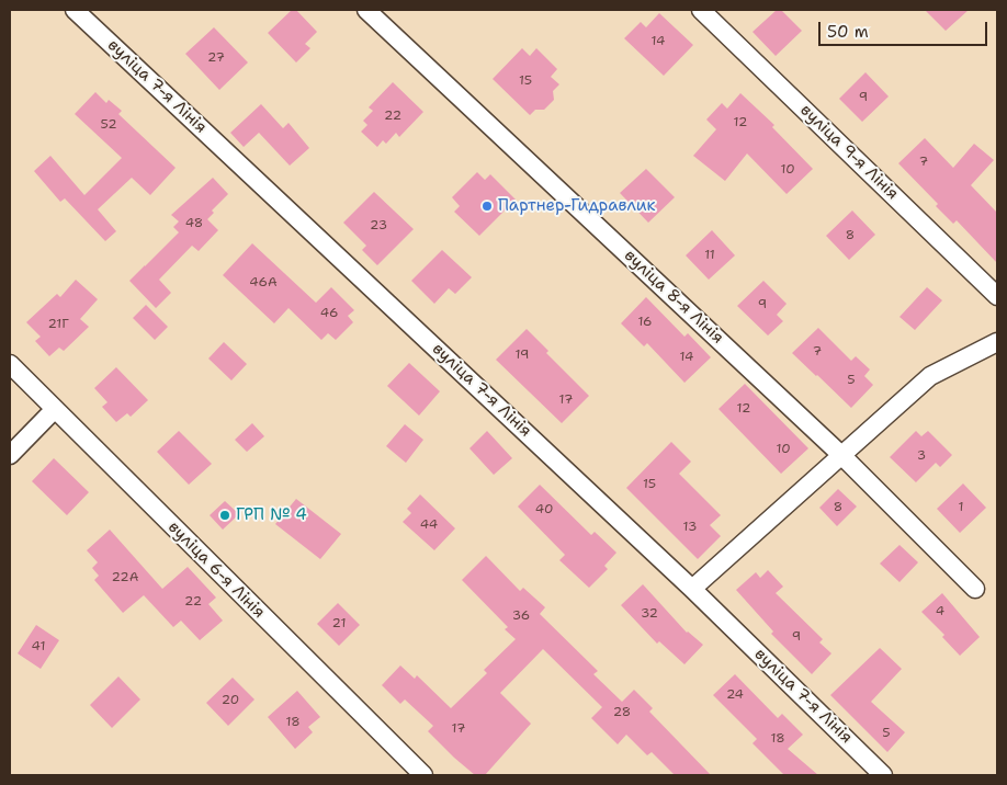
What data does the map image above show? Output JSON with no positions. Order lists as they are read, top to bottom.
{
  "streets": {
    "street": [
      "вуліца 7-я Лінія",
      "вуліца 9-я Лінія",
      "вуліца 8-я Лінія",
      "вуліца 6-я Лінія"
    ]
  },
  "places": ["Партнер-Гидравлик", "ГРП № 4"],
  "house_numbers": [
    "14",
    "27",
    "15",
    "9",
    "22",
    "12",
    "52",
    "7",
    "10",
    "48",
    "23",
    "8",
    "11",
    "46А",
    "9",
    "46",
    "16",
    "21Г",
    "7",
    "19",
    "14",
    "5",
    "17",
    "12",
    "10",
    "3",
    "15",
    "8",
    "1",
    "40",
    "44",
    "13",
    "22А",
    "22",
    "4",
    "32",
    "36",
    "21",
    "9",
    "41",
    "24",
    "20",
    "28",
    "18",
    "17",
    "5",
    "18"
  ],
  "scale_bar": "50 m"
}
